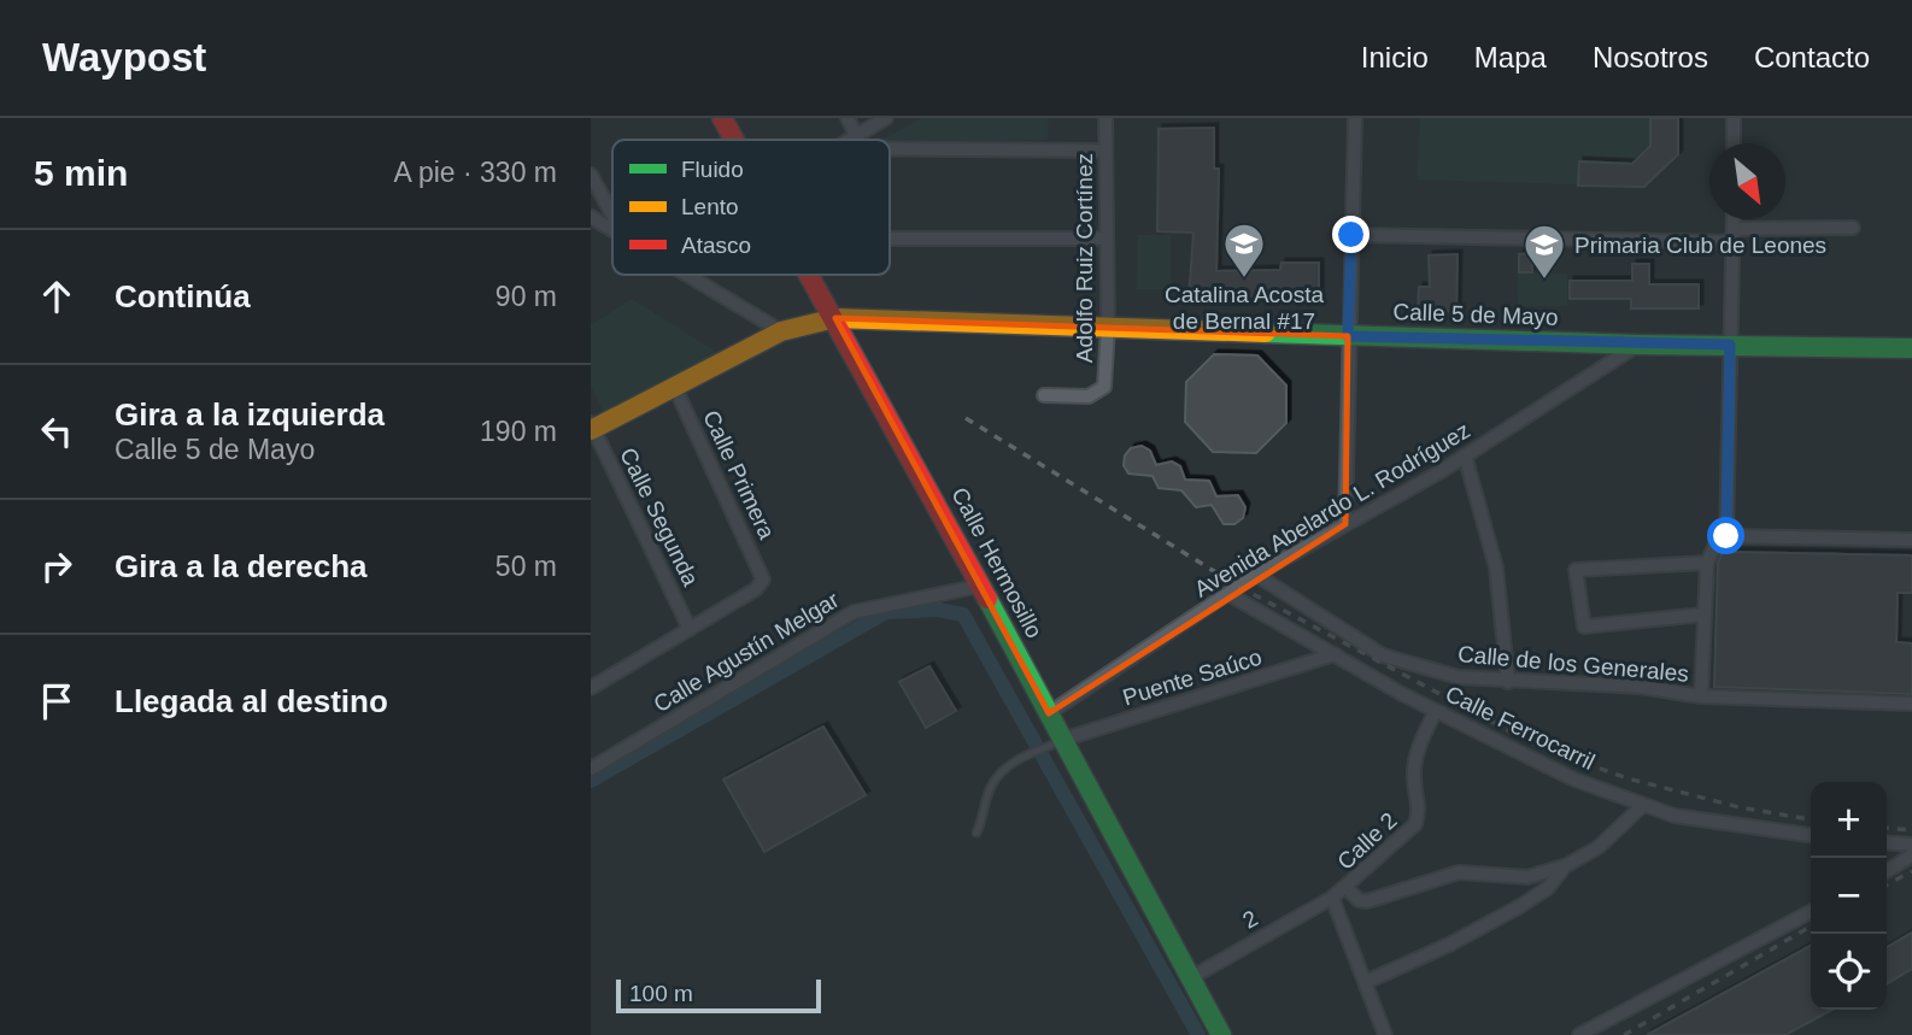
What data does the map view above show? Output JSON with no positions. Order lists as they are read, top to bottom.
{
  "streets": {
    "street": [
      "Adolfo Ruiz Cortínez",
      "Calle 5 de Mayo",
      "Calle Primera",
      "Avenida Abelardo L. Rodríguez",
      "Calle Segunda",
      "Calle Hermosillo",
      "Calle Agustín Melgar",
      "Calle de los Generales",
      "Puente Saúco",
      "Calle Ferrocarril",
      "Calle 2",
      "2"
    ]
  },
  "crossings": [
    ["Adolfo Ruiz Cortínez", "Calle 5 de Mayo"],
    ["Calle 5 de Mayo", "Calle Primera"],
    ["Calle 5 de Mayo", "Avenida Abelardo L. Rodríguez"],
    ["Calle 5 de Mayo", "Calle Segunda"],
    ["Calle 5 de Mayo", "Calle Hermosillo"],
    ["Calle Primera", "Calle Segunda"],
    ["Avenida Abelardo L. Rodríguez", "Calle Hermosillo"],
    ["Avenida Abelardo L. Rodríguez", "Calle de los Generales"],
    ["Avenida Abelardo L. Rodríguez", "Calle Ferrocarril"],
    ["Calle Hermosillo", "Calle Agustín Melgar"],
    ["Calle Hermosillo", "Puente Saúco"],
    ["Calle Hermosillo", "2"],
    ["Puente Saúco", "Calle Ferrocarril"],
    ["Calle Ferrocarril", "Calle 2"],
    ["Calle 2", "2"]
  ],
  "places": {
    "school or university": ["Catalina Acosta de Bernal #17", "Primaria Club de Leones"]
  },
  "legend": ["Fluido", "Lento", "Atasco"],
  "scale_bar": "100 m",
  "north": "bottom right",
  "page": {
    "header": "Waypost",
    "nav": [
      "Inicio",
      "Mapa",
      "Nosotros",
      "Contacto"
    ],
    "heading": ["5 min", "A pie · 330 m"],
    "list": [
      ["Continúa", "90 m"],
      ["Gira a la izquierda", "Calle 5 de Mayo", "190 m"],
      ["Gira a la derecha", "50 m"],
      "Llegada al destino"
    ],
    "map_buttons": ["+", "−"],
    "scale": "100 m"
  }
}
